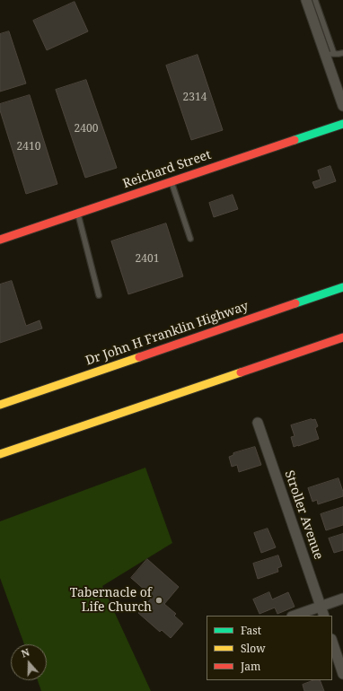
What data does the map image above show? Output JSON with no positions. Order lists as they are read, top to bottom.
{
  "streets": {
    "main road": ["Reichard Street", "Dr John H Franklin Highway"],
    "street": ["Stroller Avenue"]
  },
  "places": ["Tabernacle of Life Church"],
  "house_numbers": [
    "2314",
    "2400",
    "2410",
    "2401"
  ],
  "legend": ["Fast", "Slow", "Jam"],
  "north": "top"
}
